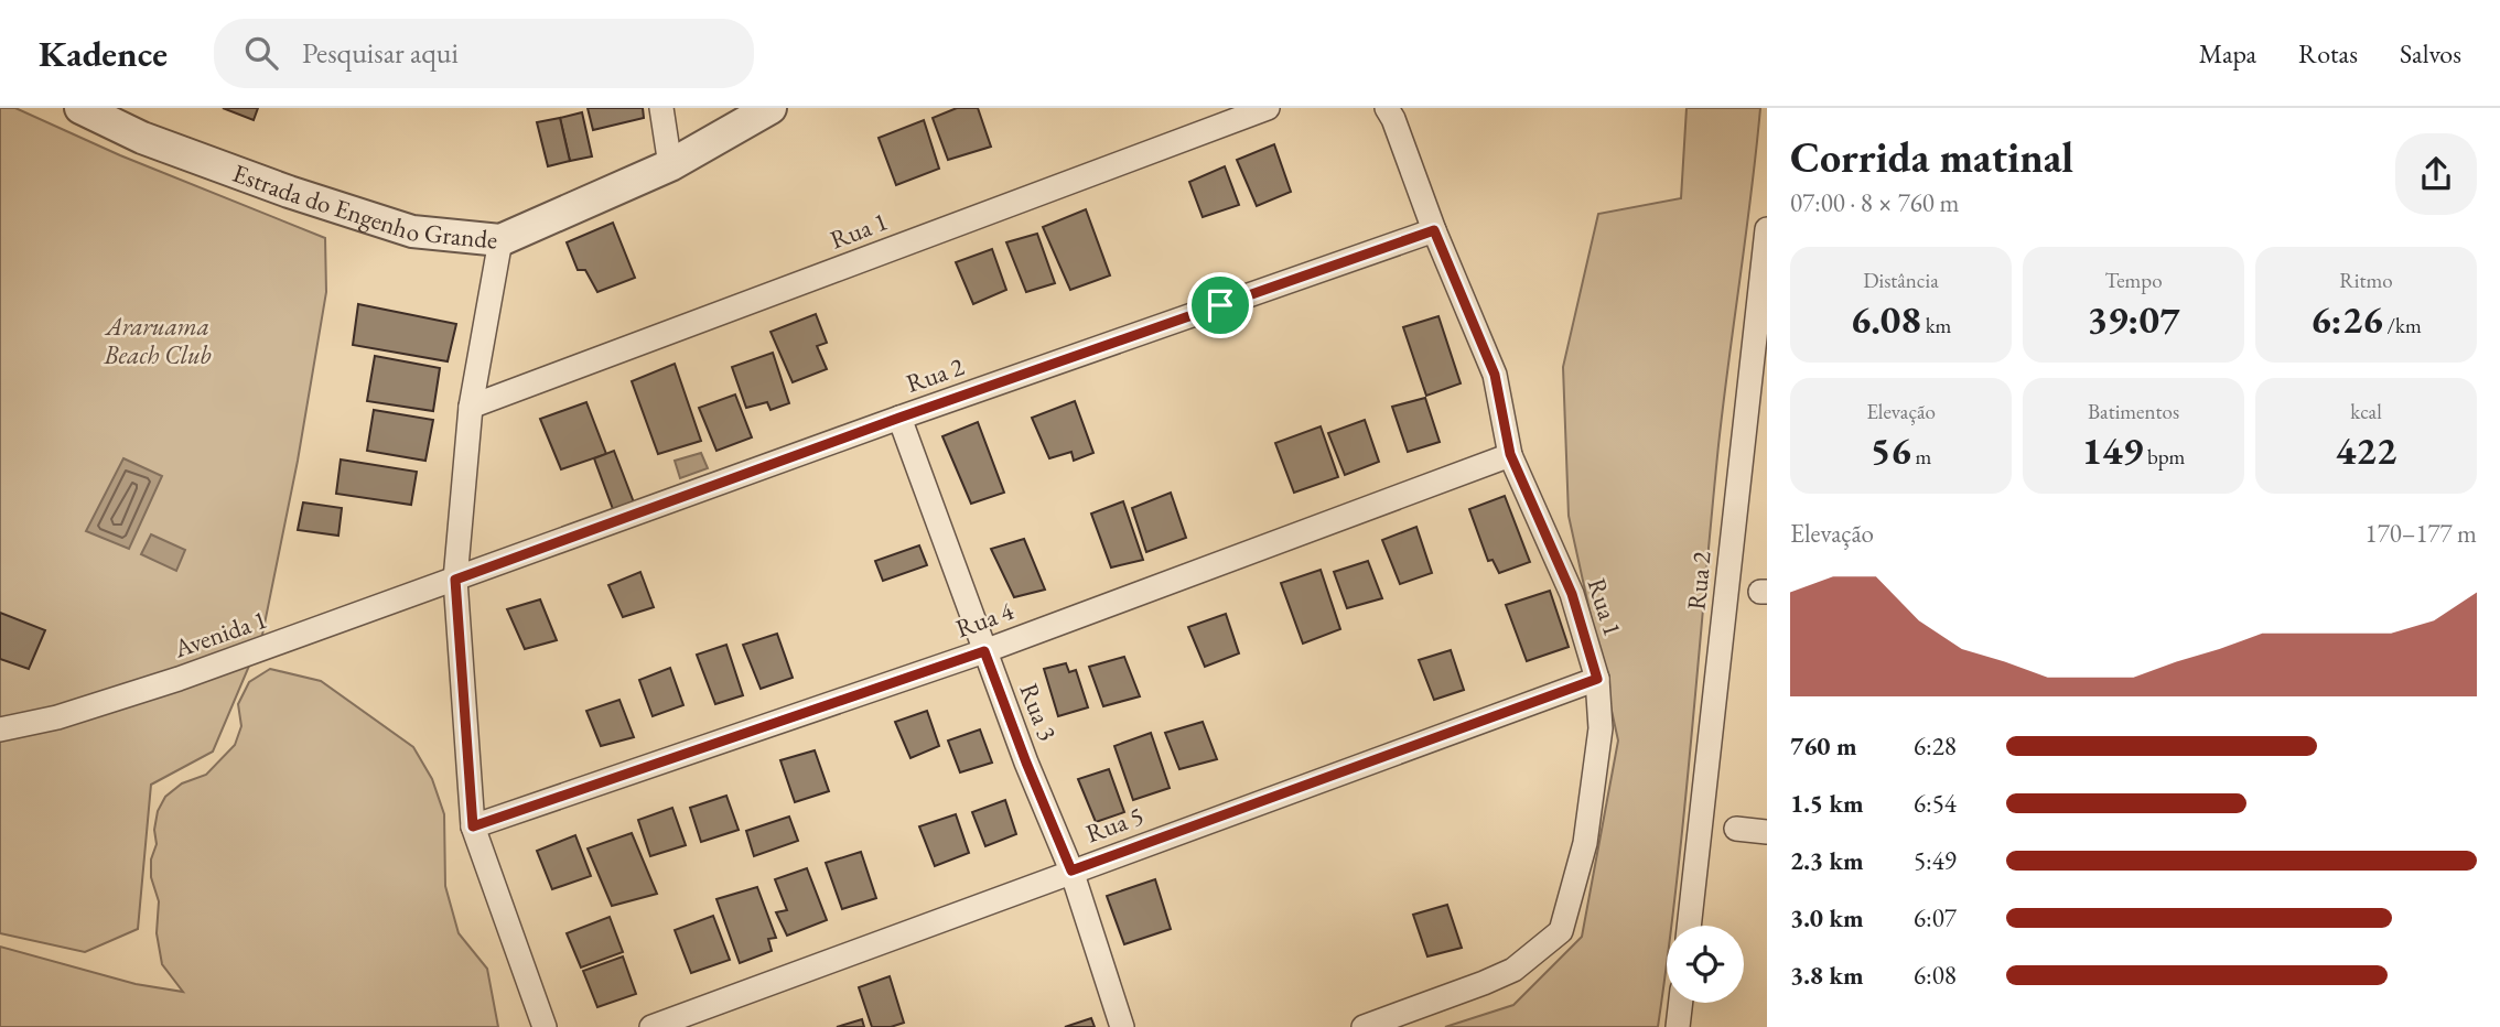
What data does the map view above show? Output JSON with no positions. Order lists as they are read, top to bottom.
{
  "streets": {
    "street": [
      "Estrada do Engenho Grande",
      "Rua 1",
      "Rua 2",
      "Rua 4",
      "Avenida 1",
      "Rua 3",
      "Rua 5"
    ]
  },
  "crossings": [
    ["Rua 1", "Rua 2"],
    ["Rua 1", "Rua 4"],
    ["Rua 1", "Rua 5"],
    ["Rua 2", "Avenida 1"],
    ["Rua 2", "Rua 3"],
    ["Rua 4", "Rua 3"],
    ["Rua 3", "Rua 5"]
  ],
  "parks": ["Araruama Beach Club"],
  "page": {
    "header": "Kadence",
    "search": "Pesquisar aqui",
    "nav": ["Mapa", "Rotas", "Salvos"],
    "heading": ["Corrida matinal", "07:00 · 8 × 760 m"],
    "stats": [
      ["Distância", "6.08 km"],
      ["Tempo", "39:07"],
      ["Ritmo", "6:26 /km"],
      ["Elevação", "56 m"],
      ["Batimentos", "149 bpm"],
      ["kcal", "422"]
    ],
    "chart": ["Elevação", "170–177 m"],
    "list": [
      {
        "name": "760 m",
        "note": "6:28"
      },
      {
        "name": "1.5 km",
        "note": "6:54"
      },
      {
        "name": "2.3 km",
        "note": "5:49"
      },
      {
        "name": "3.0 km",
        "note": "6:07"
      },
      {
        "name": "3.8 km",
        "note": "6:08"
      }
    ]
  }
}
